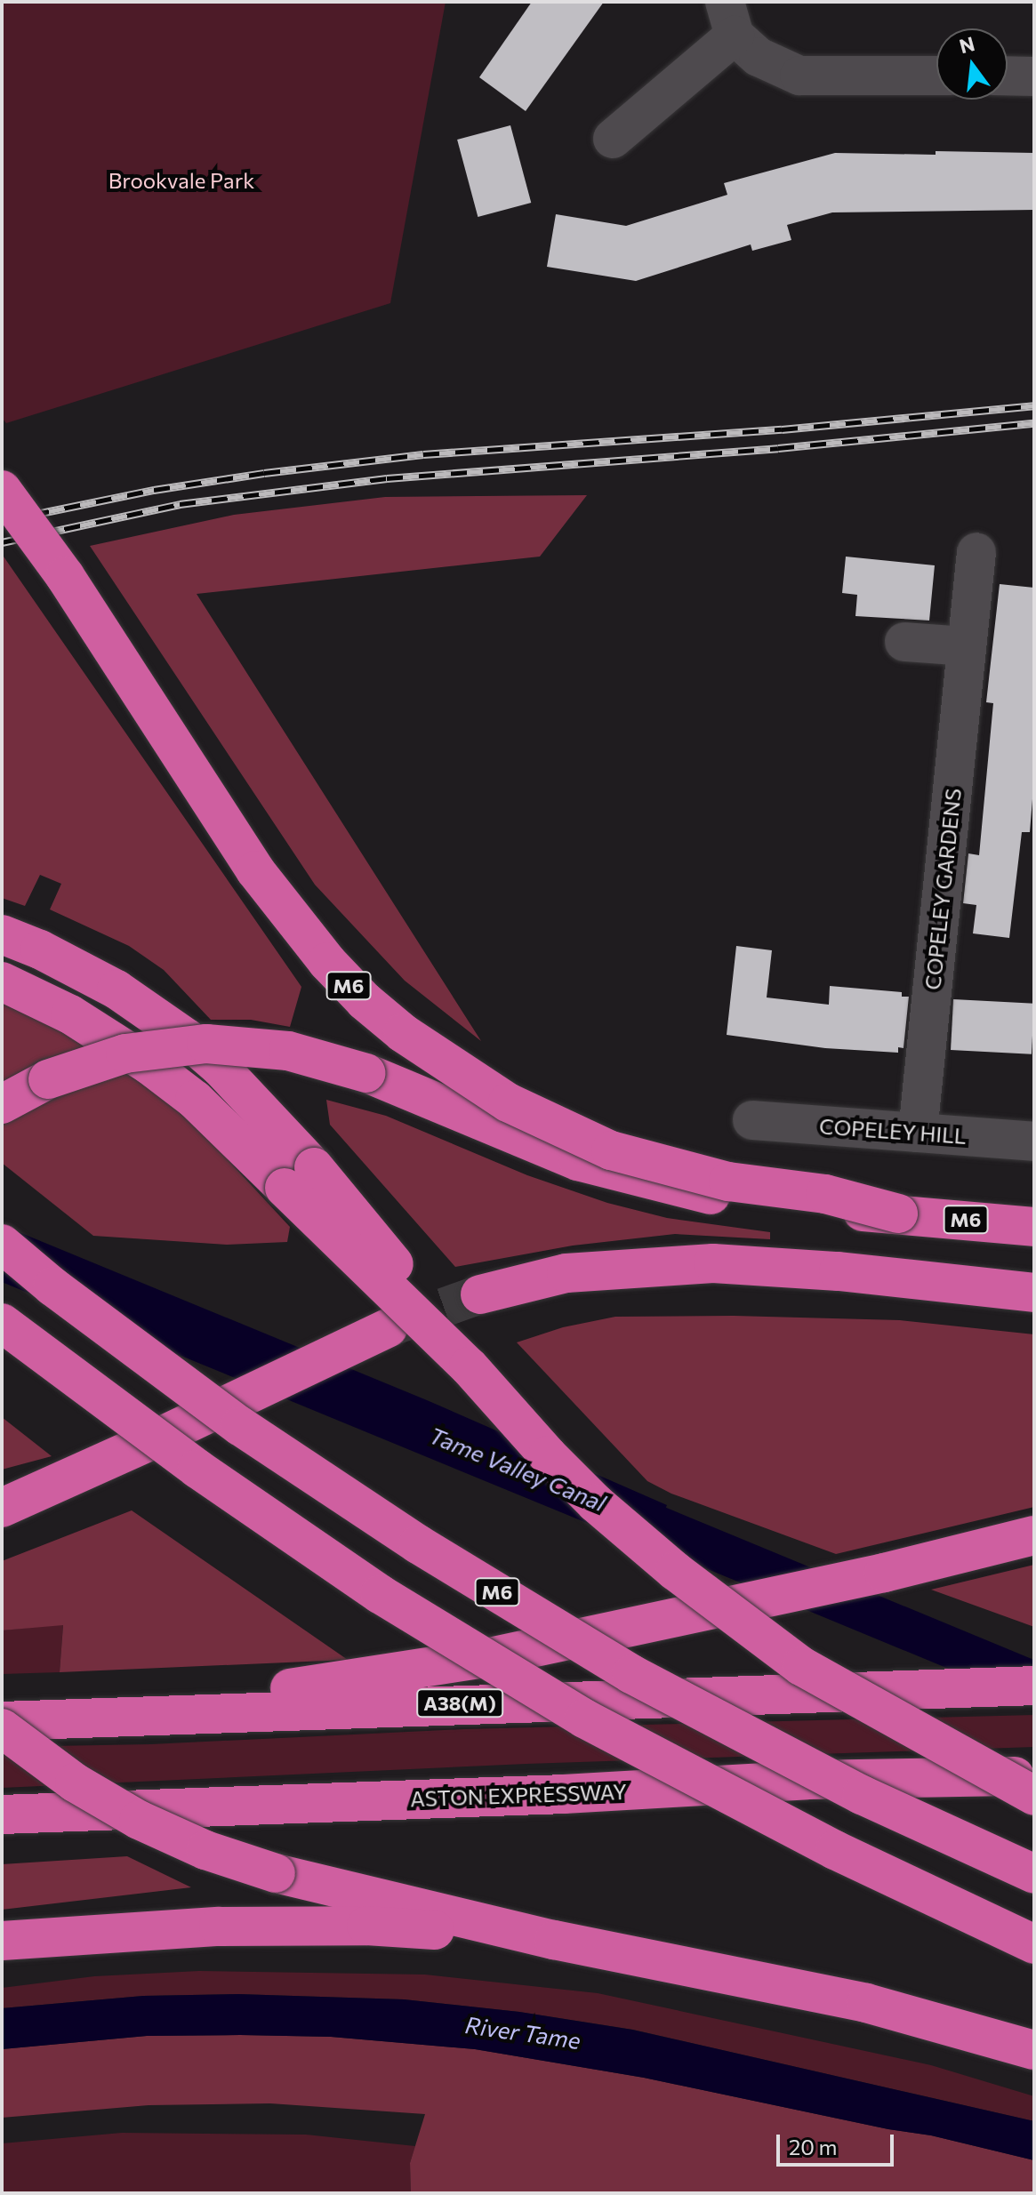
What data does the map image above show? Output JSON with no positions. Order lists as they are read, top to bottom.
{
  "streets": {
    "highway": ["M6", "A38(M)", "ASTON EXPRESSWAY"],
    "street": ["COPELEY GARDENS", "COPELEY HILL"]
  },
  "crossings": [
    ["COPELEY GARDENS", "COPELEY HILL"]
  ],
  "water": ["Tame Valley Canal", "River Tame"],
  "parks": ["Brookvale Park"],
  "scale_bar": "20 m",
  "north": "top"
}
